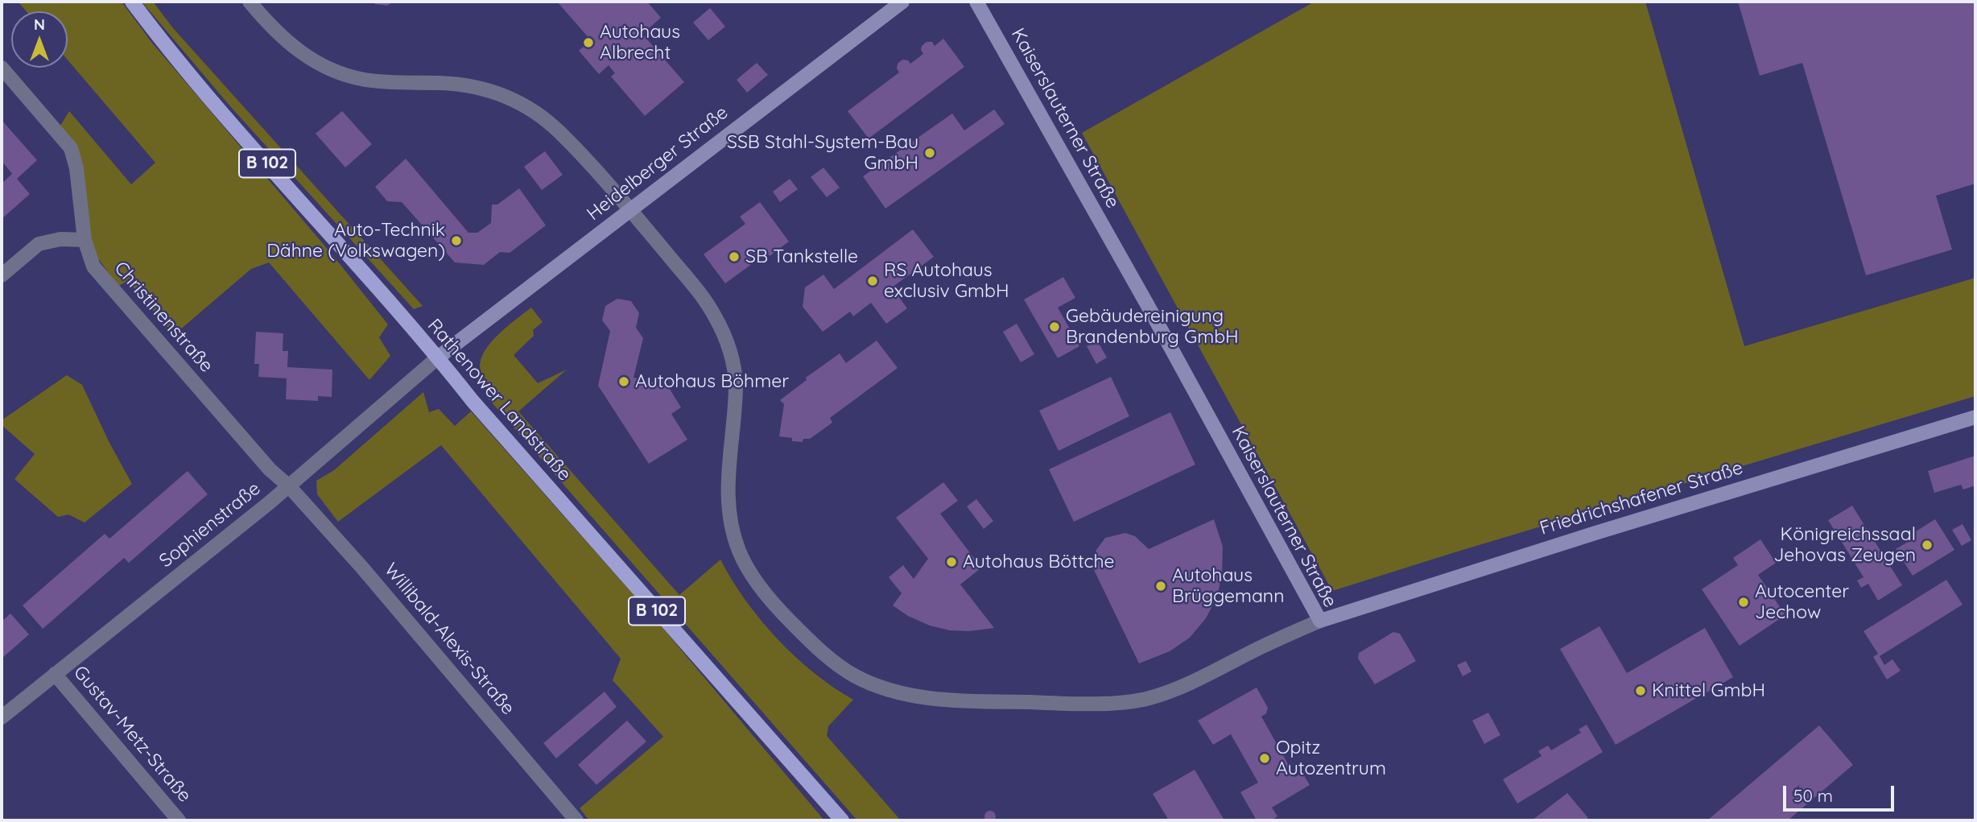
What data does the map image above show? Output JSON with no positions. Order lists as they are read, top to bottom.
{
  "streets": {
    "main road": ["B 102", "Rathenower Landstraße"],
    "street": [
      "Kaiserslauterner Straße",
      "Heidelberger Straße",
      "Christinenstraße",
      "Friedrichshafener Straße",
      "Sophienstraße",
      "Willibald-Alexis-Straße",
      "Gustav-Metz-Straße"
    ]
  },
  "crossings": [
    ["Kaiserslauterner Straße", "Heidelberger Straße"],
    ["Kaiserslauterner Straße", "Friedrichshafener Straße"],
    ["Heidelberger Straße", "Rathenower Landstraße"],
    ["Heidelberger Straße", "Sophienstraße"],
    ["Christinenstraße", "Sophienstraße"],
    ["Christinenstraße", "Willibald-Alexis-Straße"],
    ["Rathenower Landstraße", "Sophienstraße"],
    ["Sophienstraße", "Willibald-Alexis-Straße"],
    ["Sophienstraße", "Gustav-Metz-Straße"]
  ],
  "places": [
    "Autohaus Albrecht",
    "SSB Stahl-System-Bau GmbH",
    "Auto-Technik Dähne (Volkswagen)",
    "SB Tankstelle",
    "RS Autohaus exclusiv GmbH",
    "Gebäudereinigung Brandenburg GmbH",
    "Autohaus Böhmer",
    "Königreichssaal Jehovas Zeugen",
    "Autohaus Böttche",
    "Autohaus Brüggemann",
    "Autocenter Jechow",
    "Knittel GmbH",
    "Opitz Autozentrum"
  ],
  "scale_bar": "50 m",
  "north": "top"
}
